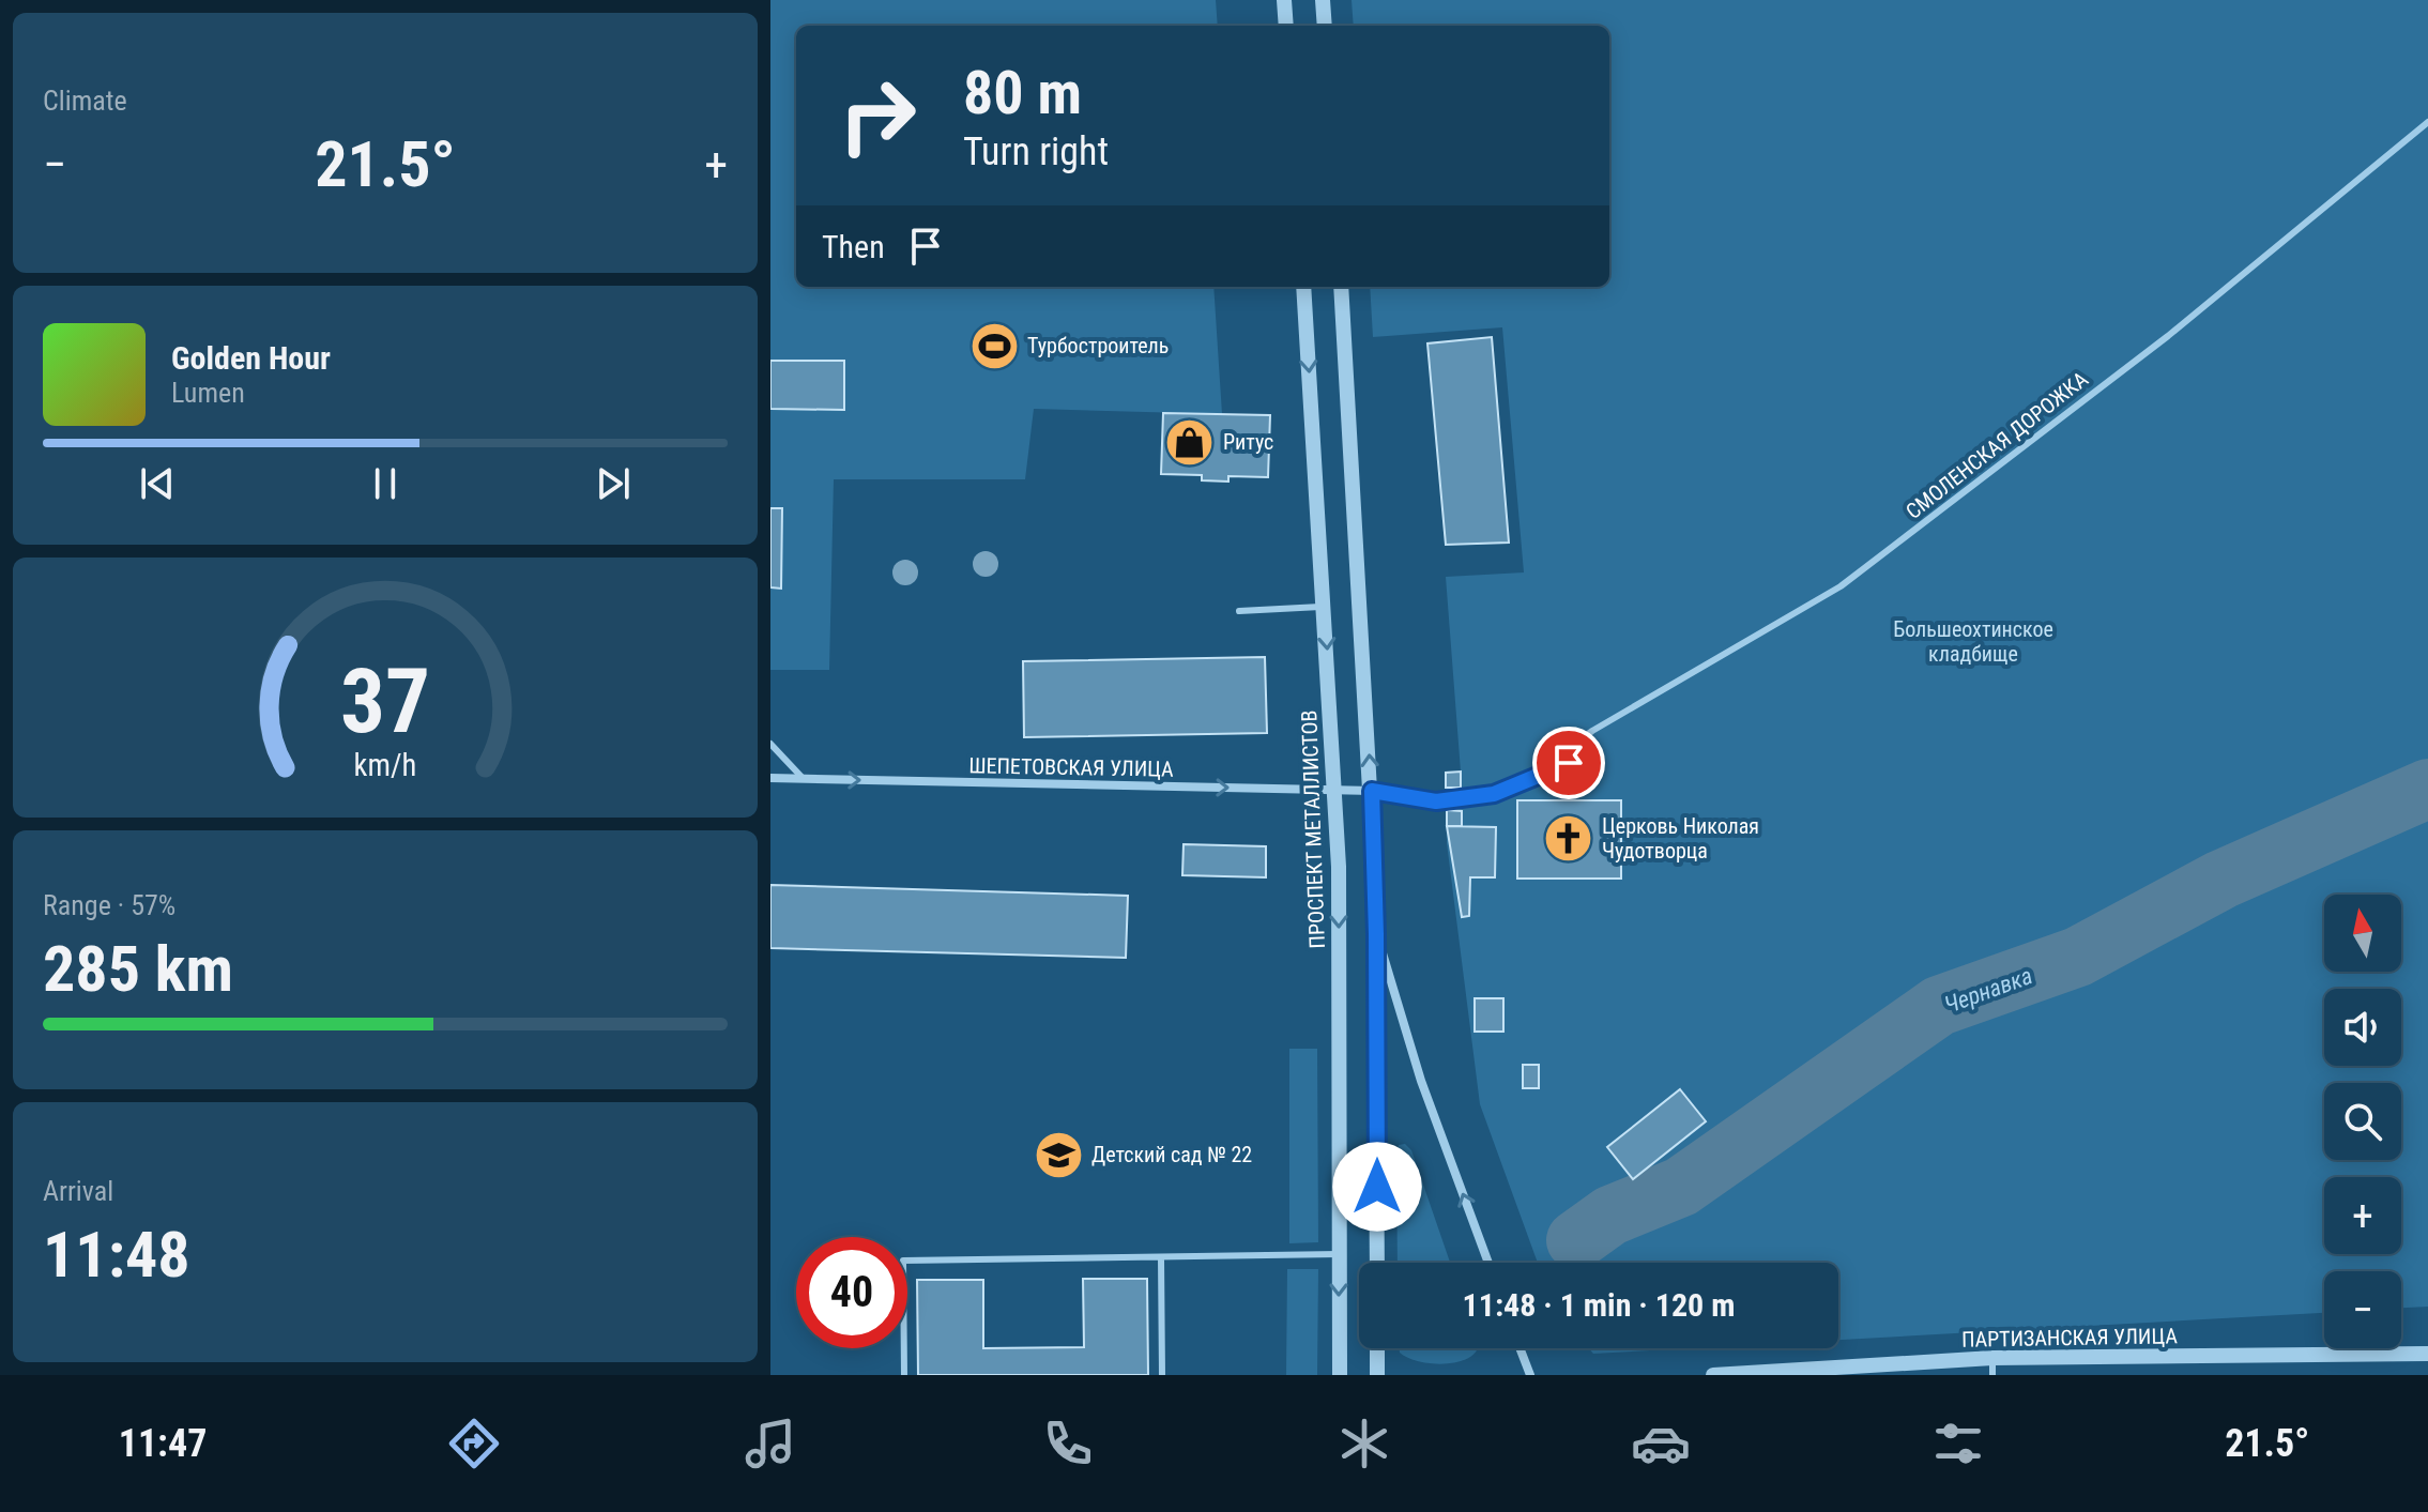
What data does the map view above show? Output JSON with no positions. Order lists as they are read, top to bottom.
{
  "streets": {
    "street": ["ШЕПЕТОВСКАЯ УЛИЦА", "ПРОСПЕКТ МЕТАЛЛИСТОВ", "ПАРТИЗАНСКАЯ УЛИЦА"],
    "lane": ["СМОЛЕНСКАЯ ДОРОЖКА"]
  },
  "crossings": [
    ["СМОЛЕНСКАЯ ДОРОЖКА", "ШЕПЕТОВСКАЯ УЛИЦА"],
    ["ШЕПЕТОВСКАЯ УЛИЦА", "ПРОСПЕКТ МЕТАЛЛИСТОВ"]
  ],
  "one_way": ["ШЕПЕТОВСКАЯ УЛИЦА"],
  "water": ["Чернавка"],
  "parks": ["Большеохтинское кладбище"],
  "places": {
    "sports": ["Турбостроитель"],
    "shop": ["Ритус"],
    "church": ["Церковь Николая Чудотворца"],
    "school or university": ["Детский сад № 22"]
  },
  "north": "top",
  "page": {
    "tile": [
      "Climate",
      ["Range · 57%", "285 km"],
      ["Arrival", "11:48"]
    ],
    "turn": ["80 m", "Turn right"],
    "heat": ["−", "21.5°", "+"],
    "then": "Then",
    "song": ["Golden Hour", "Lumen"],
    "map_buttons": ["+", "−"],
    "limit": "40",
    "trip": "11:48 · 1 min · 120 m",
    "tabs": ["11:47", "21.5°"],
    "gauge": ["37", "km/h"]
  }
}
